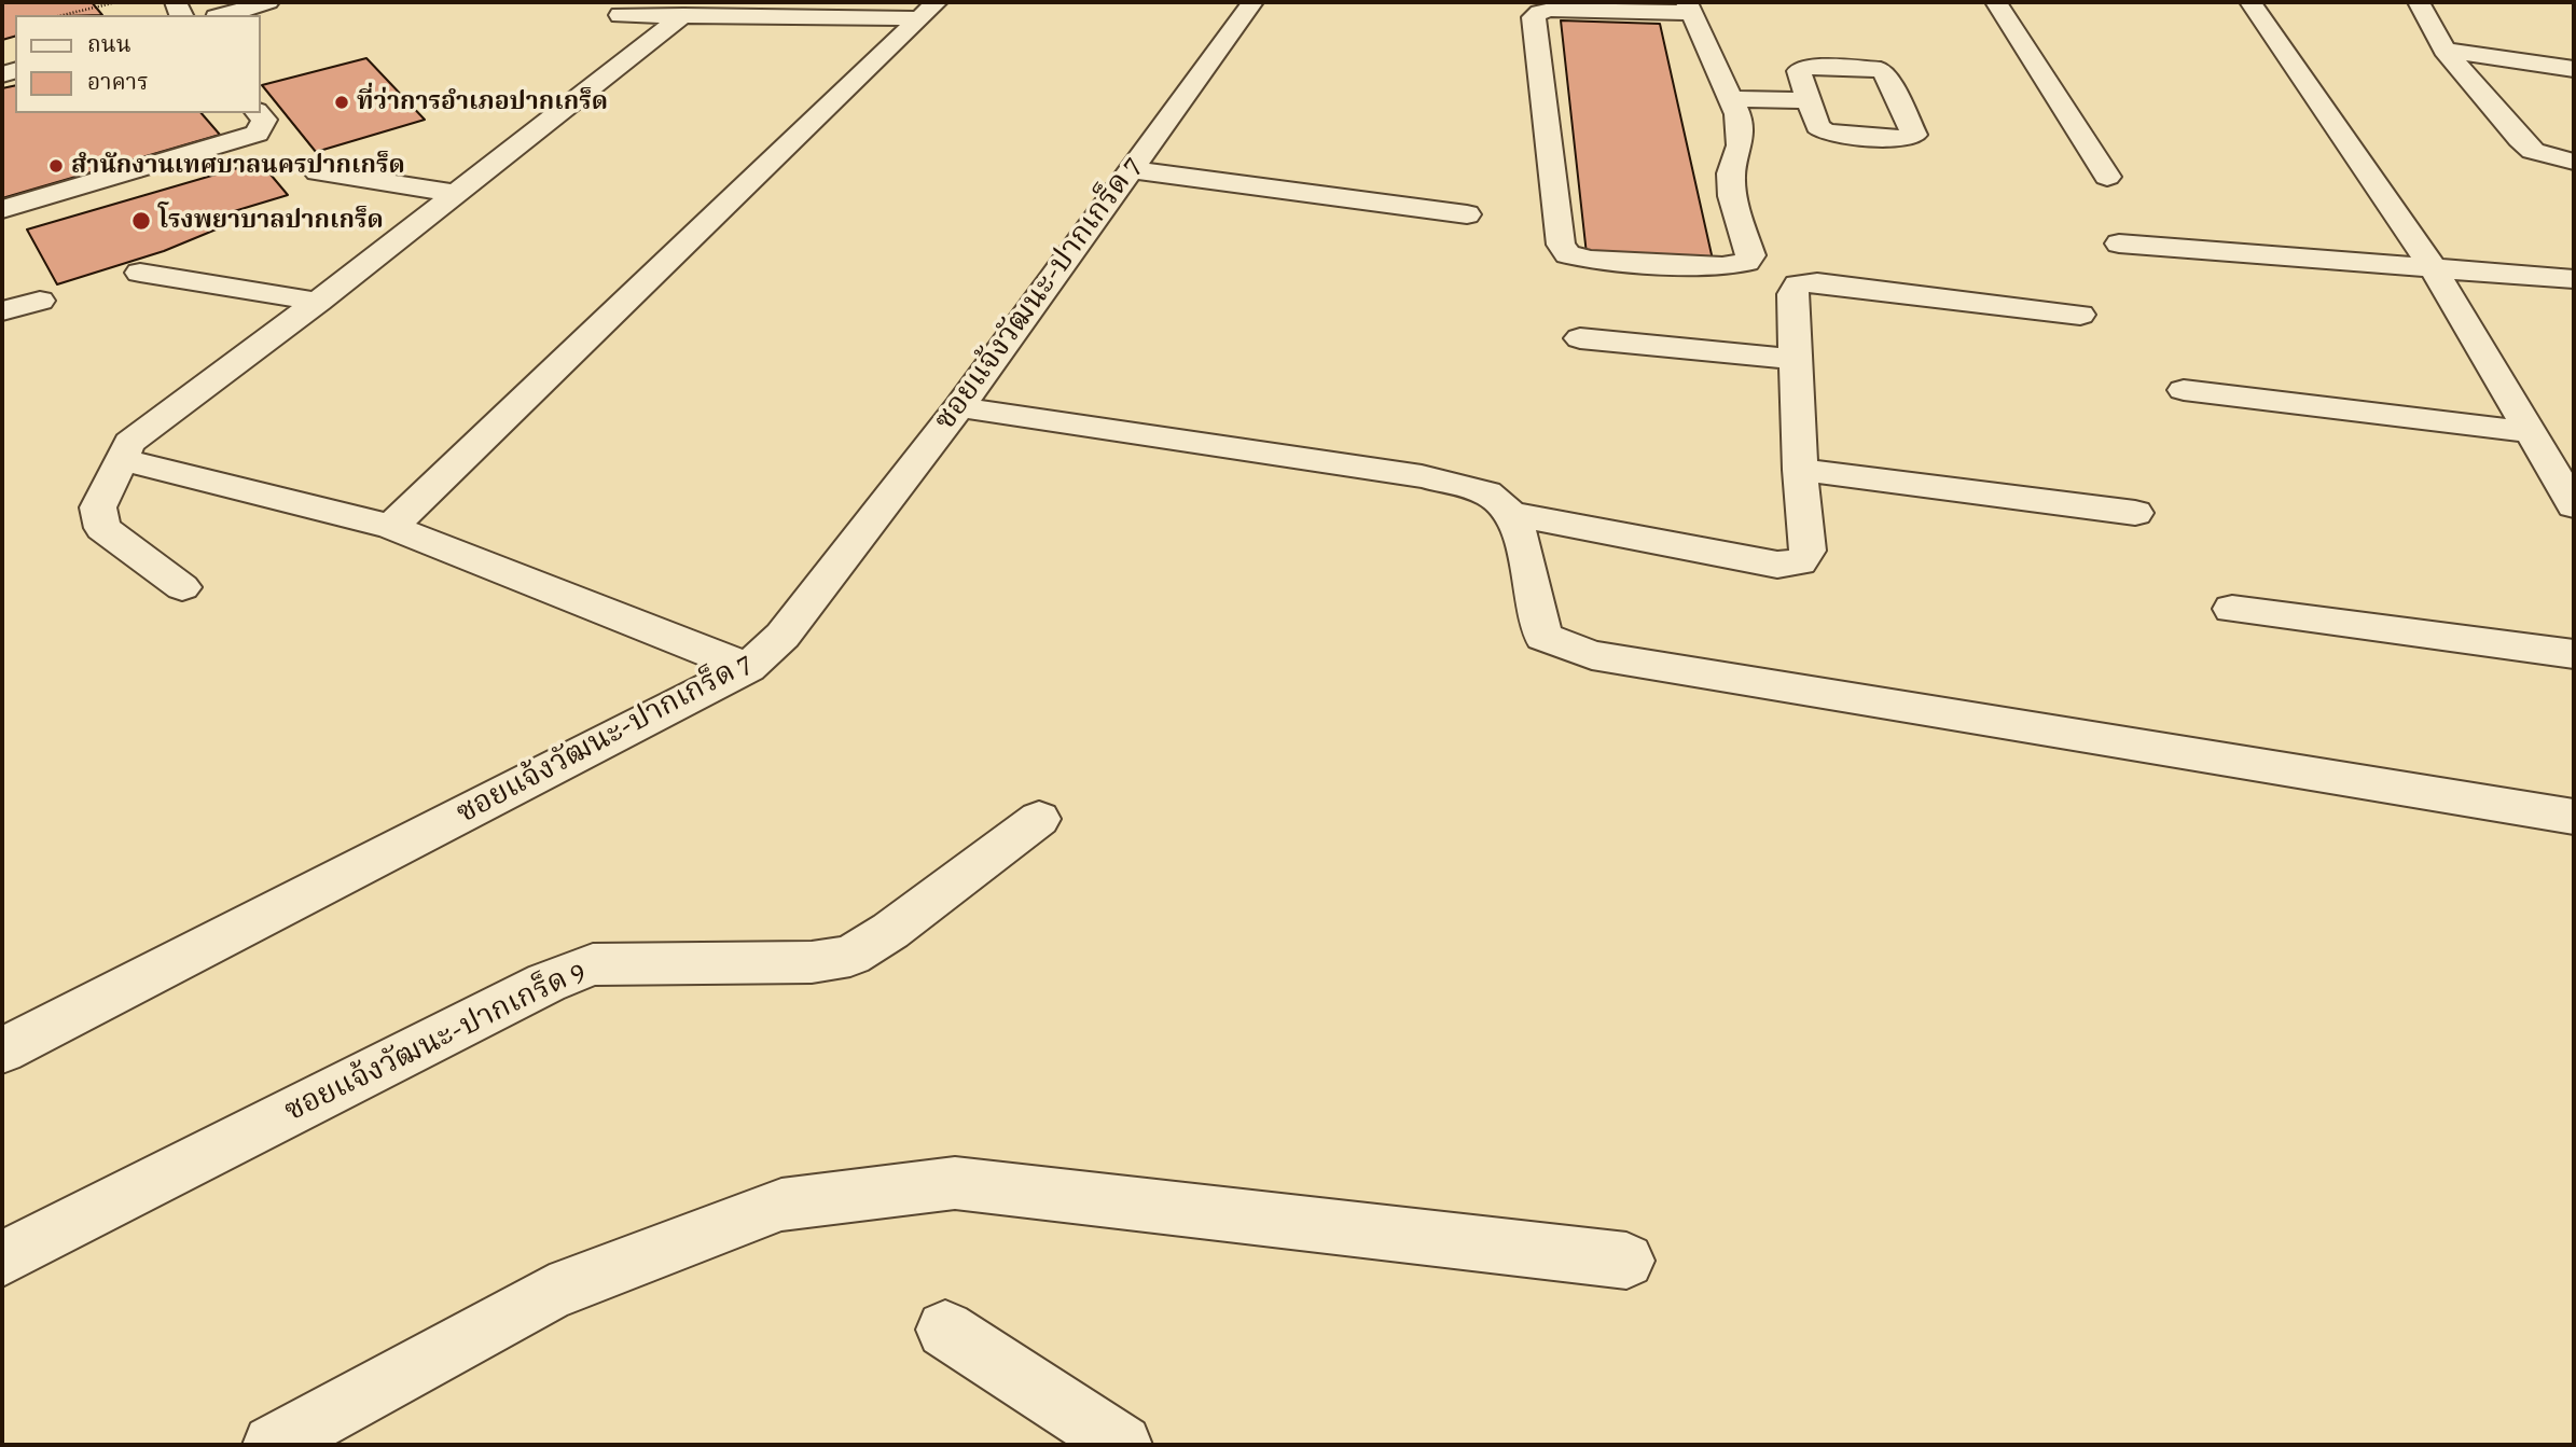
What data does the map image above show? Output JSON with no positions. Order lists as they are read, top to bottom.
{
  "streets": {
    "street": ["ซอยแจ้งวัฒนะ-ปากเกร็ด 7", "ซอยแจ้งวัฒนะ-ปากเกร็ด 9"]
  },
  "places": ["ที่ว่าการอำเภอปากเกร็ด", "สำนักงานเทศบาลนครปากเกร็ด", "โรงพยาบาลปากเกร็ด"],
  "legend": ["ถนน", "อาคาร"]
}
